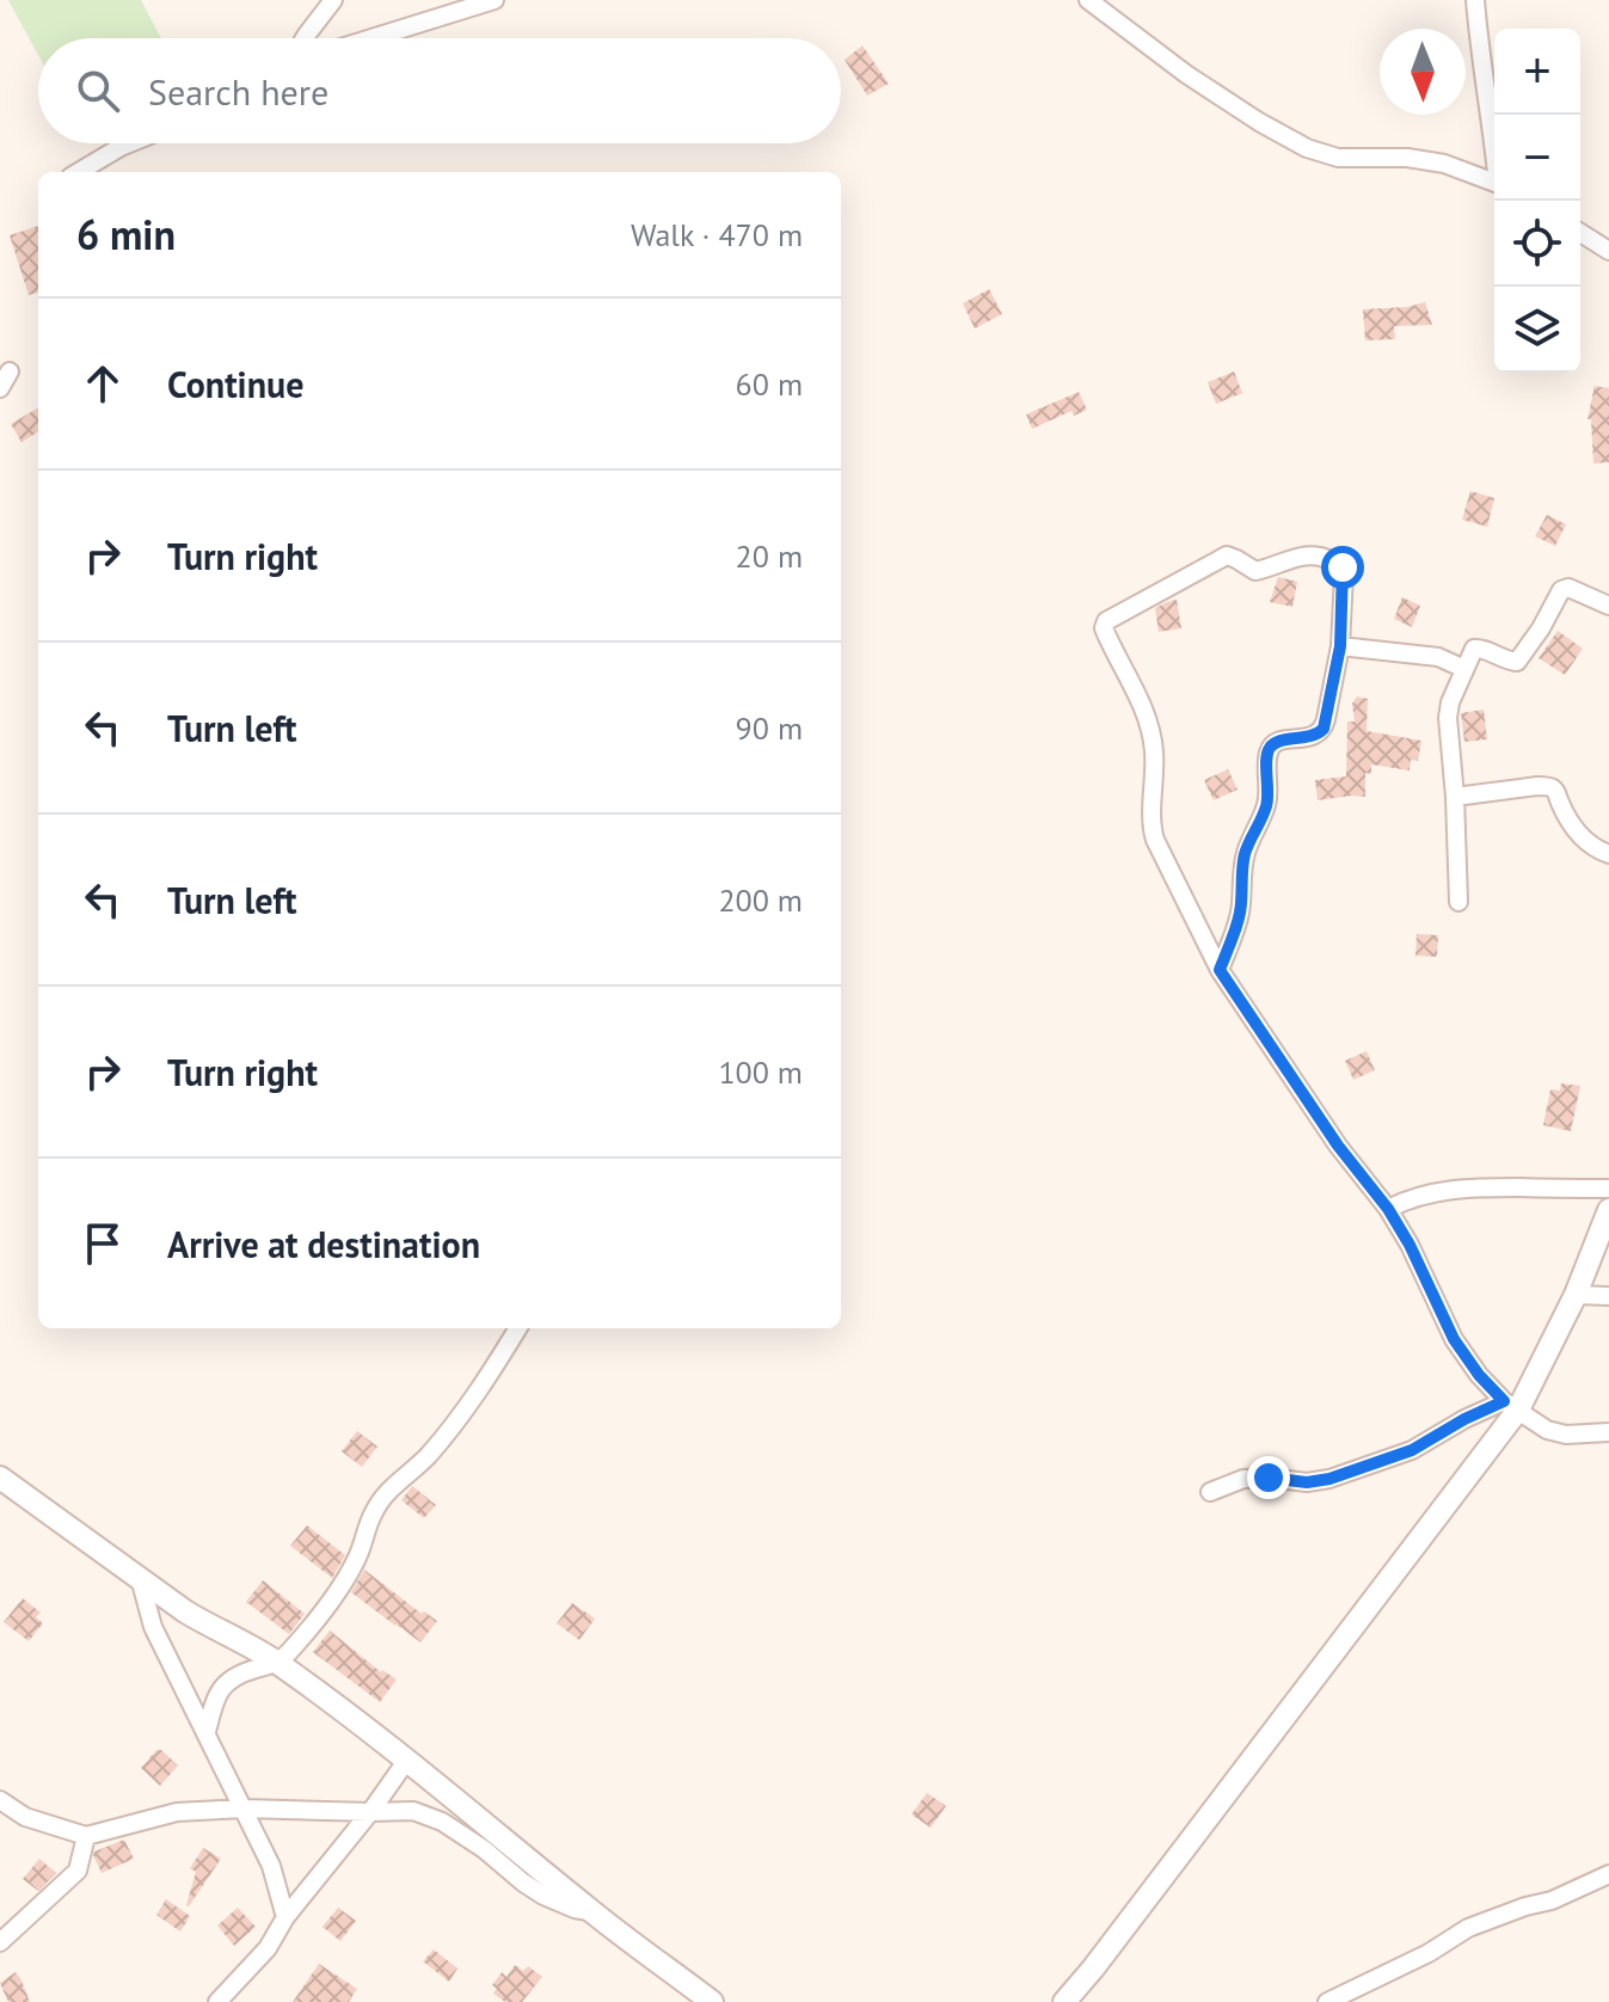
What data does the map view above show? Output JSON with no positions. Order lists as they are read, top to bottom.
{
  "north": "bottom",
  "page": {
    "map_buttons": ["+", "−"],
    "search": "Search here",
    "heading": ["6 min", "Walk · 470 m"],
    "list": [
      ["Continue", "60 m"],
      ["Turn right", "20 m"],
      ["Turn left", "90 m"],
      ["Turn left", "200 m"],
      ["Turn right", "100 m"],
      "Arrive at destination"
    ]
  }
}
